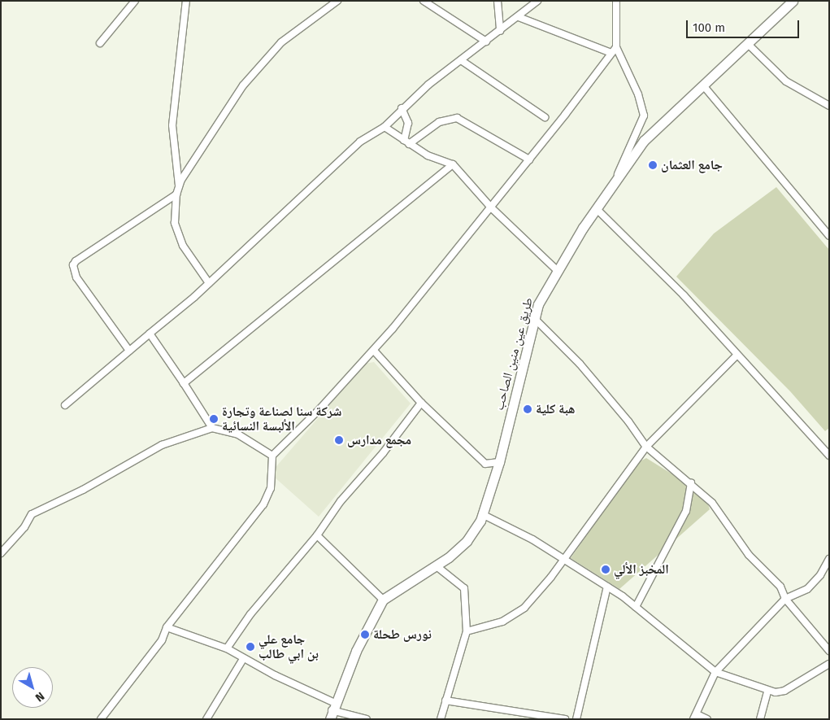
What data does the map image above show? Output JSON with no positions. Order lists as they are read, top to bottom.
{
  "streets": {
    "main road": ["طريق عين منين الصاحب"]
  },
  "places": [
    "جامع العثمان",
    "هبة كلية",
    "شركة سنا لصناعة وتجارة الألبسة النسائية",
    "مجمع مدارس",
    "المخبز الألي",
    "نورس طحلة",
    "جامع علي بن ابي طالب"
  ],
  "scale_bar": "100 m",
  "north": "bottom right"
}
